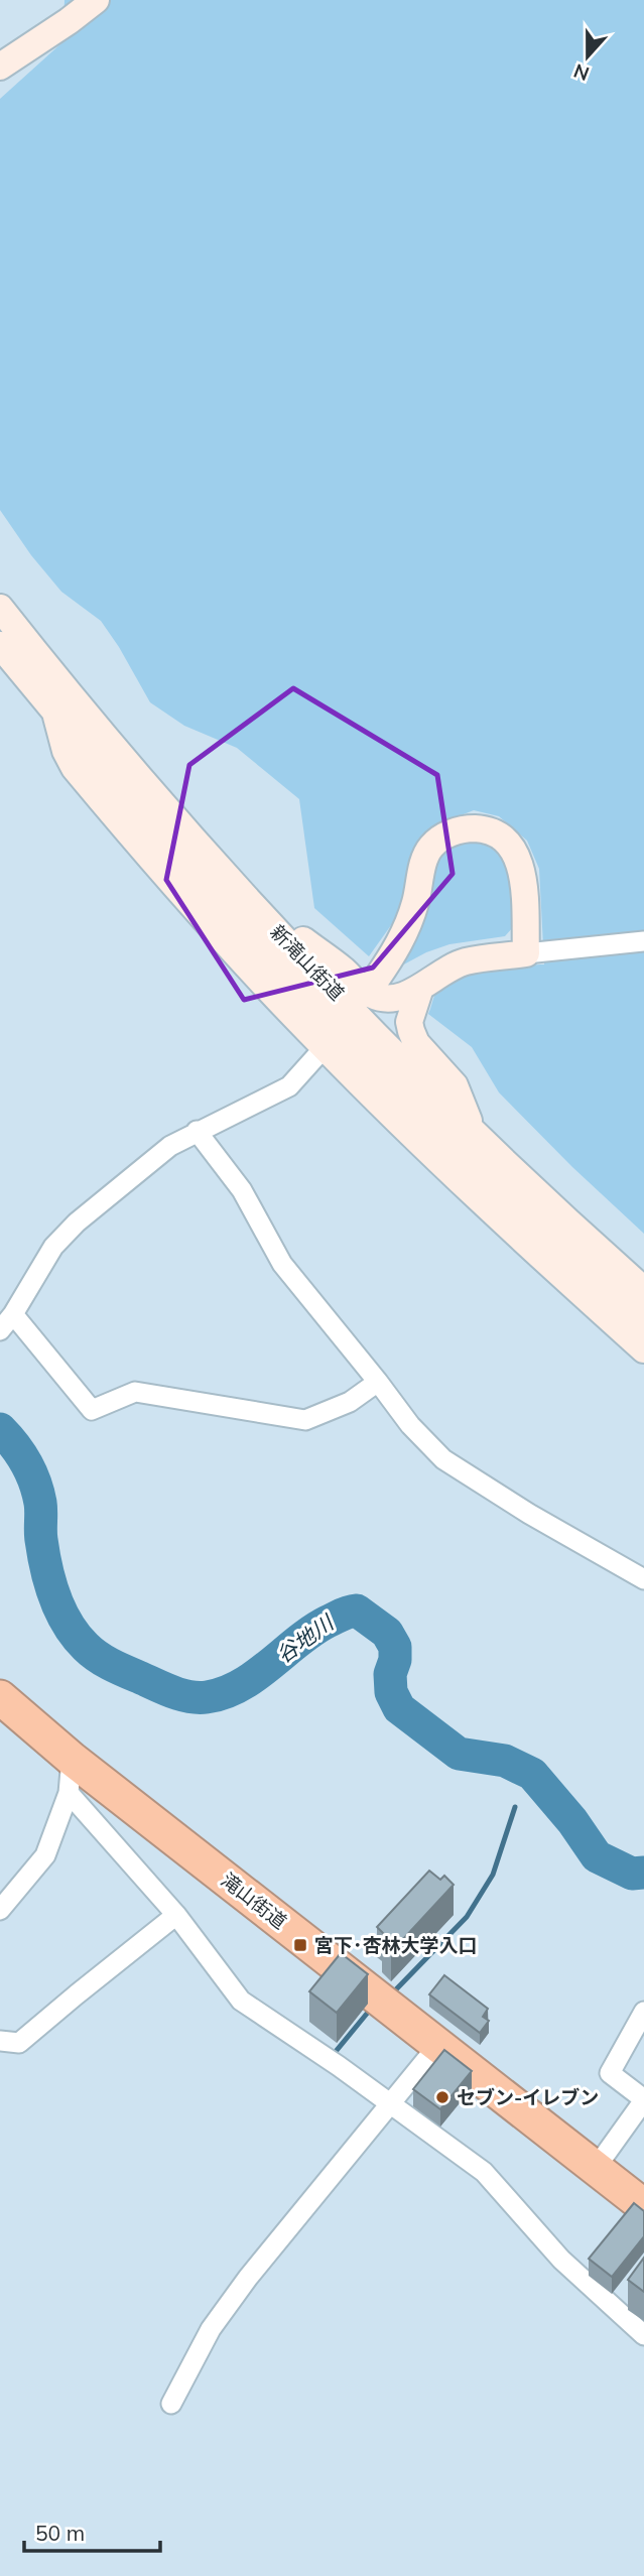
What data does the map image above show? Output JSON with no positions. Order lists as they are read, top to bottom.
{
  "streets": {
    "highway": ["滝山街道"],
    "main road": ["新滝山街道"]
  },
  "water": ["谷地川"],
  "places": {
    "transit": ["宮下･杏林大学入口"],
    "other": ["セブン-イレブン"]
  },
  "scale_bar": "50 m",
  "north": "bottom"
}
